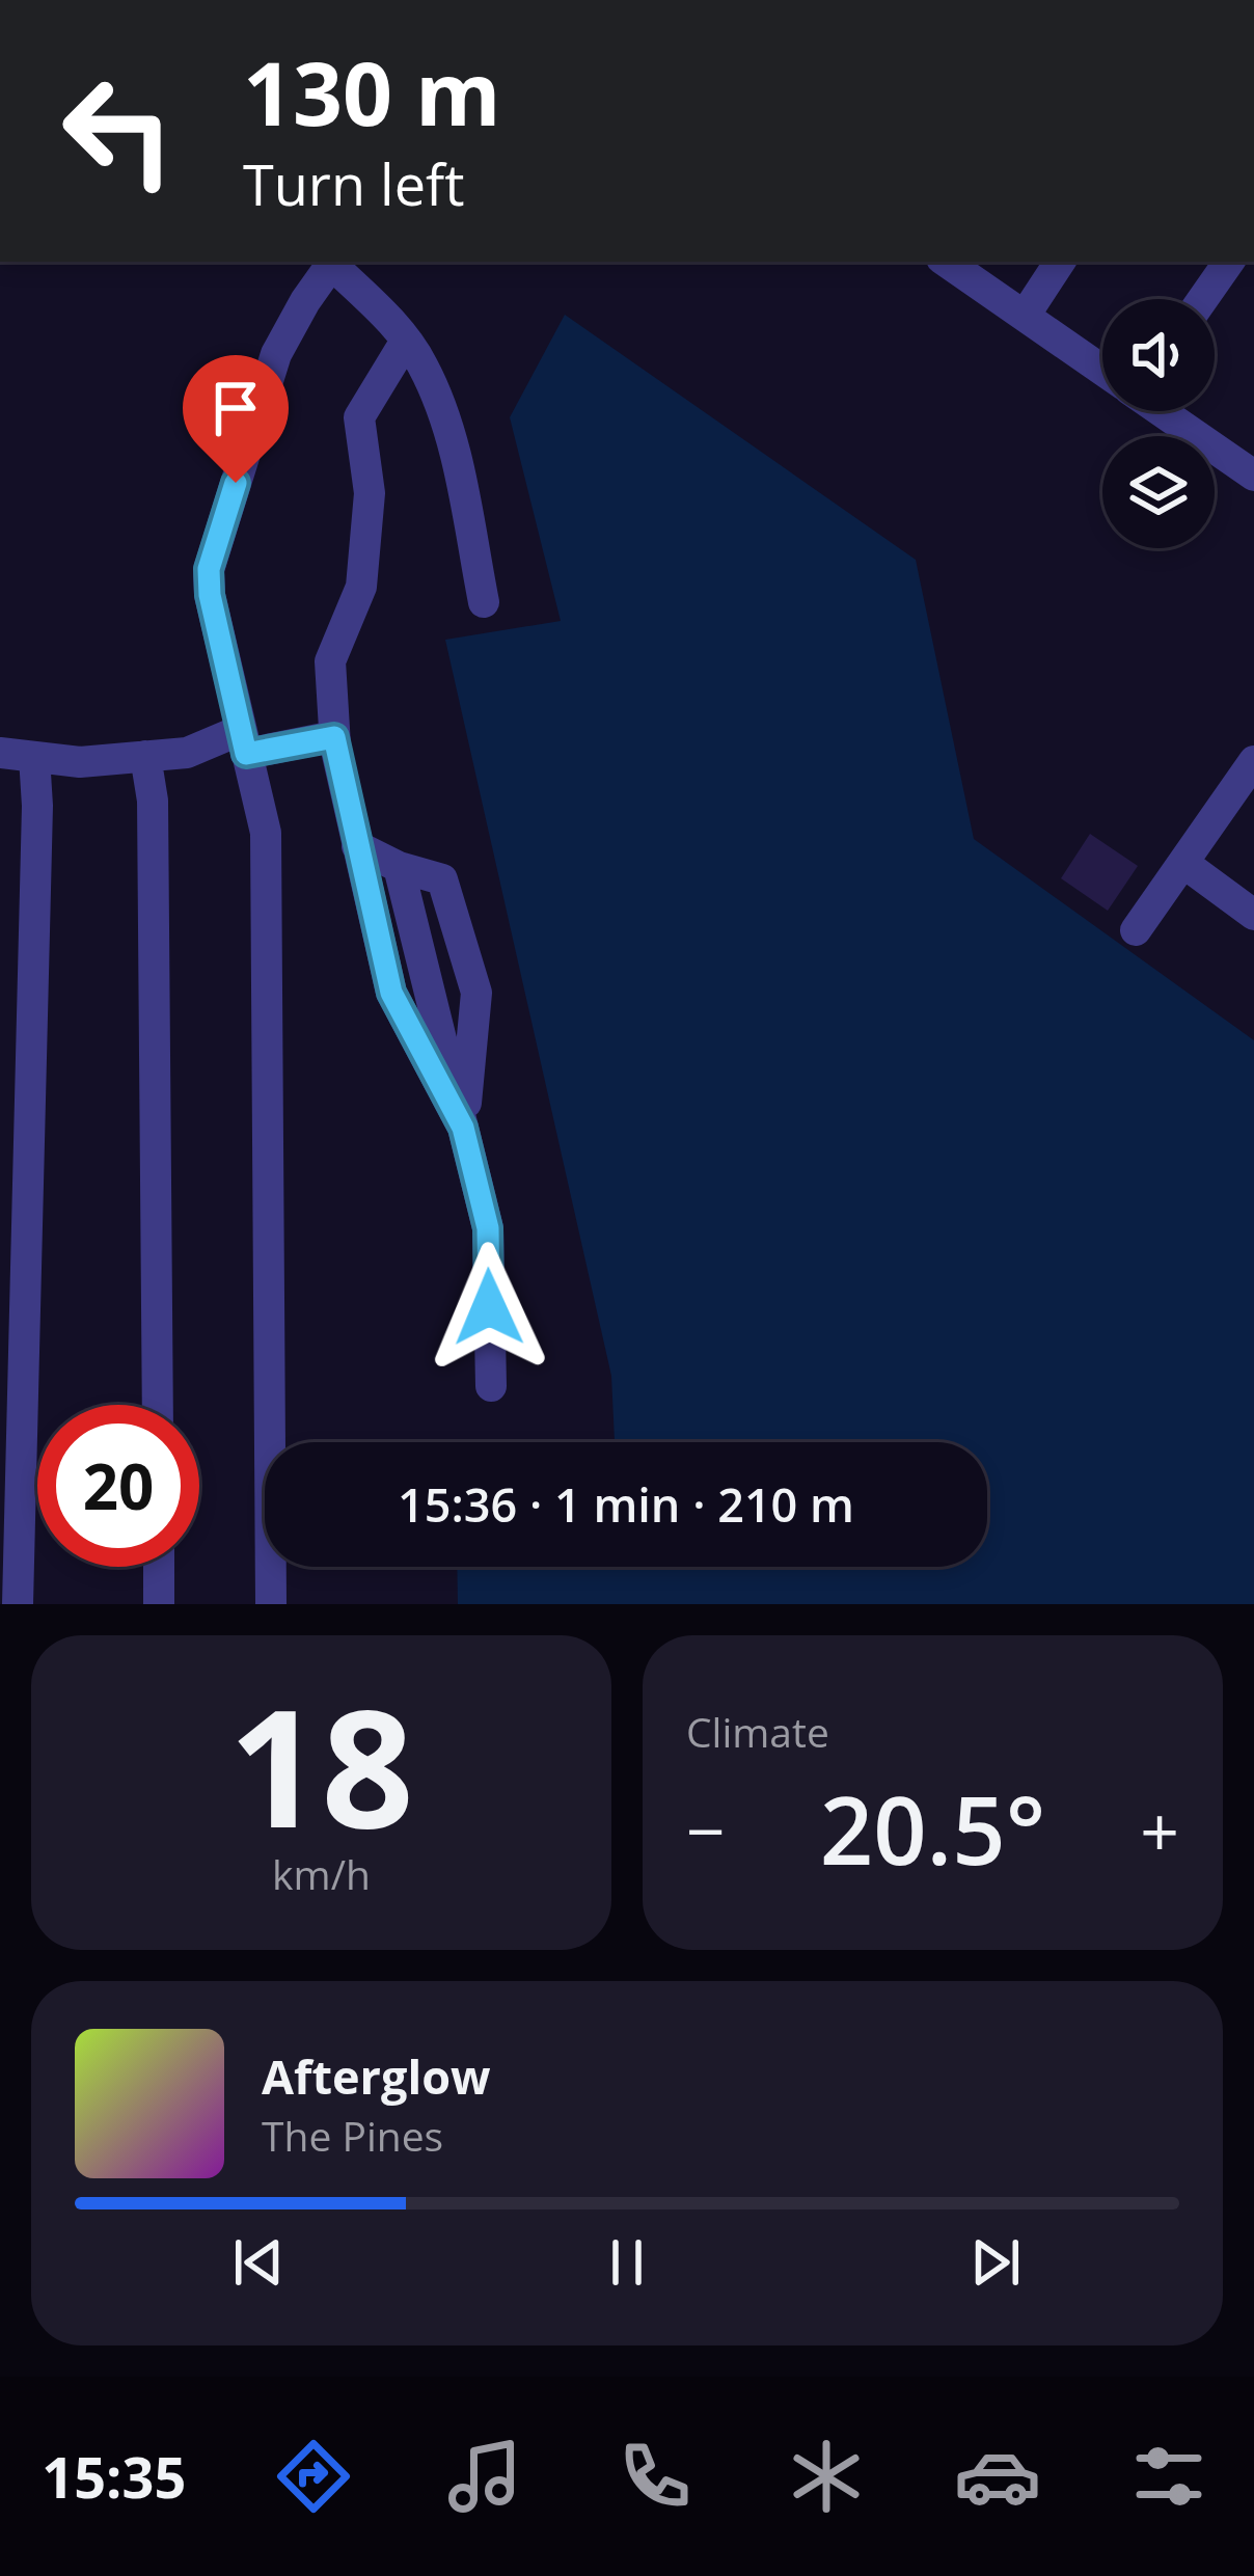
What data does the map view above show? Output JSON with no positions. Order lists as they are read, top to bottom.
{
  "page": {
    "turn": ["130 m", "Turn left"],
    "limit": "20",
    "trip": "15:36 · 1 min · 210 m",
    "tile": [
      ["18", "km/h"],
      "Climate"
    ],
    "heat": ["−", "20.5°", "+"],
    "song": ["Afterglow", "The Pines"],
    "tabs": "15:35"
  }
}
